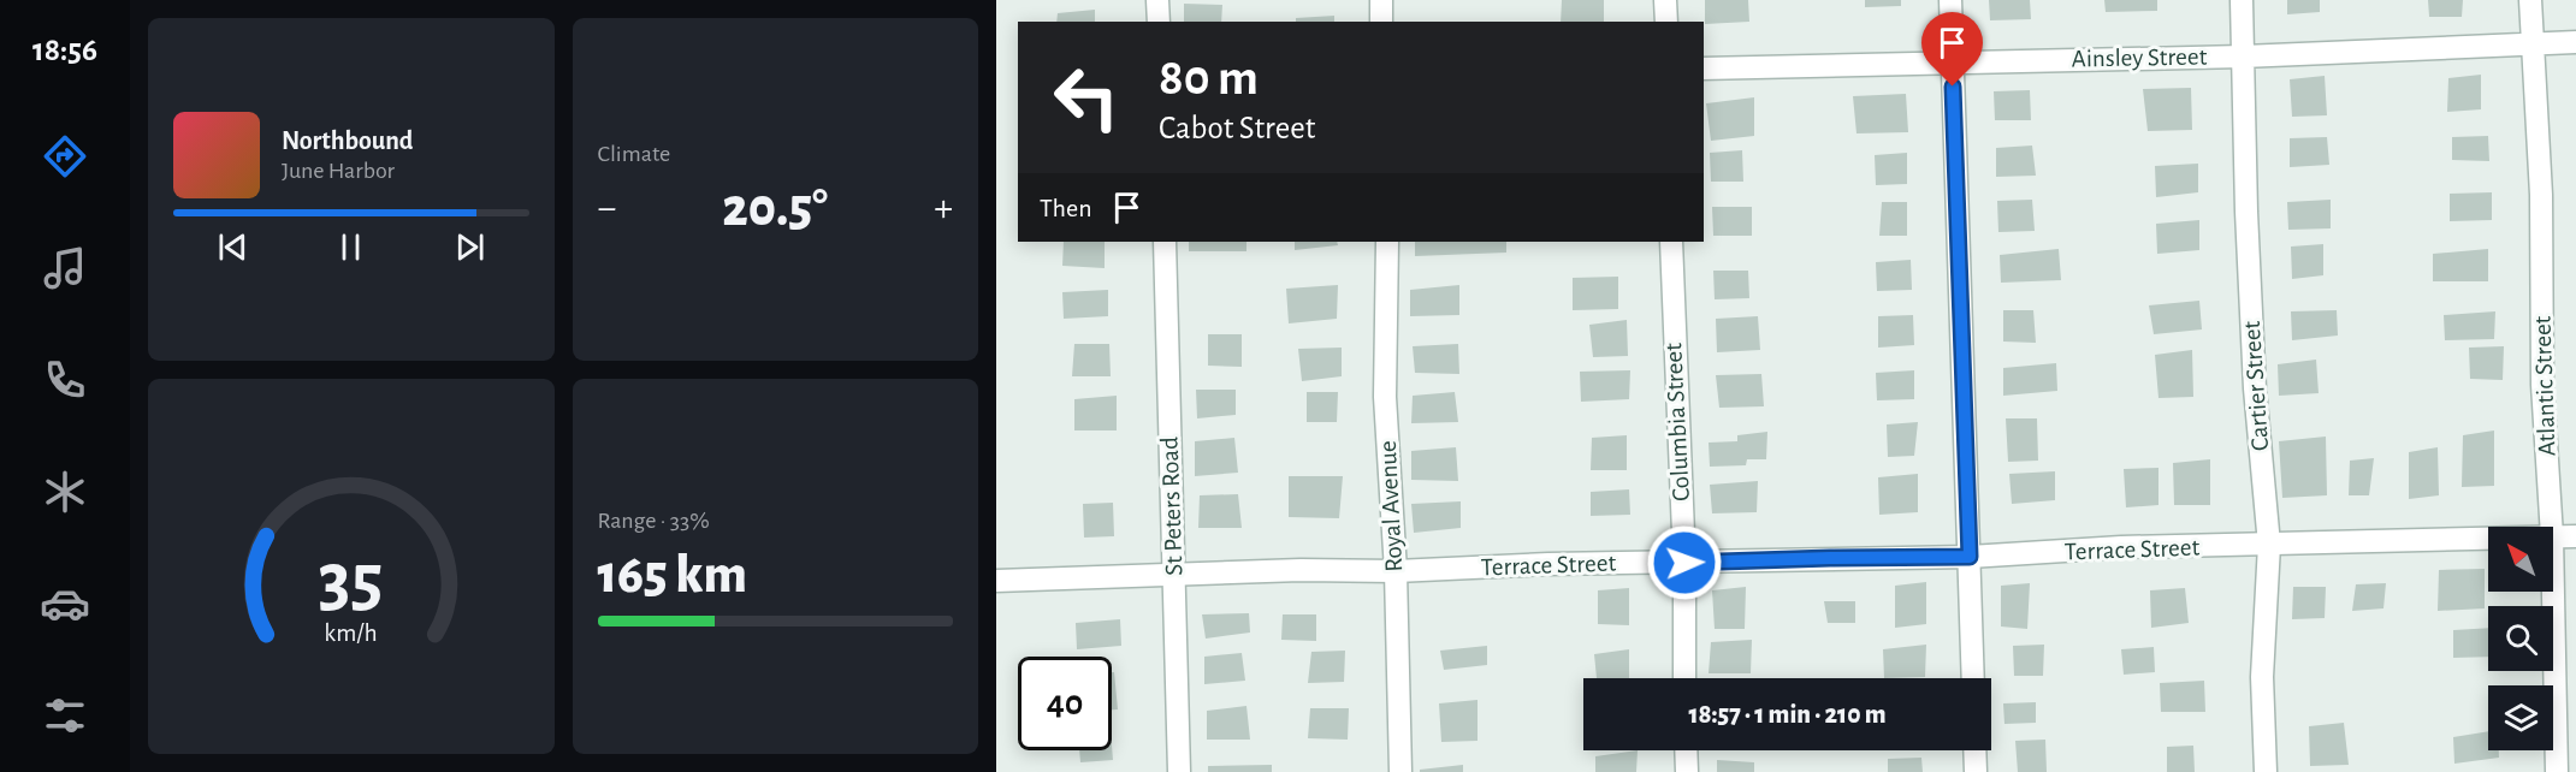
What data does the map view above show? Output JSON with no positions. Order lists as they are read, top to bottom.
{
  "streets": {
    "street": [
      "Ainsley Street",
      "Cartier Street",
      "Atlantic Street",
      "Columbia Street",
      "St Peters Road",
      "Royal Avenue",
      "Terrace Street"
    ]
  },
  "crossings": [
    ["Ainsley Street", "Cartier Street"],
    ["Ainsley Street", "Atlantic Street"],
    ["Cartier Street", "Terrace Street"],
    ["Columbia Street", "Terrace Street"],
    ["St Peters Road", "Terrace Street"],
    ["Royal Avenue", "Terrace Street"]
  ],
  "north": "top left",
  "page": {
    "tabs": "18:56",
    "tile": [
      "Climate",
      ["Range · 33%", "165 km"]
    ],
    "turn": ["80 m", "Cabot Street"],
    "song": ["Northbound", "June Harbor"],
    "then": "Then",
    "heat": ["−", "20.5°", "+"],
    "limit": "40",
    "trip": "18:57 · 1 min · 210 m",
    "gauge": ["35", "km/h"]
  }
}
